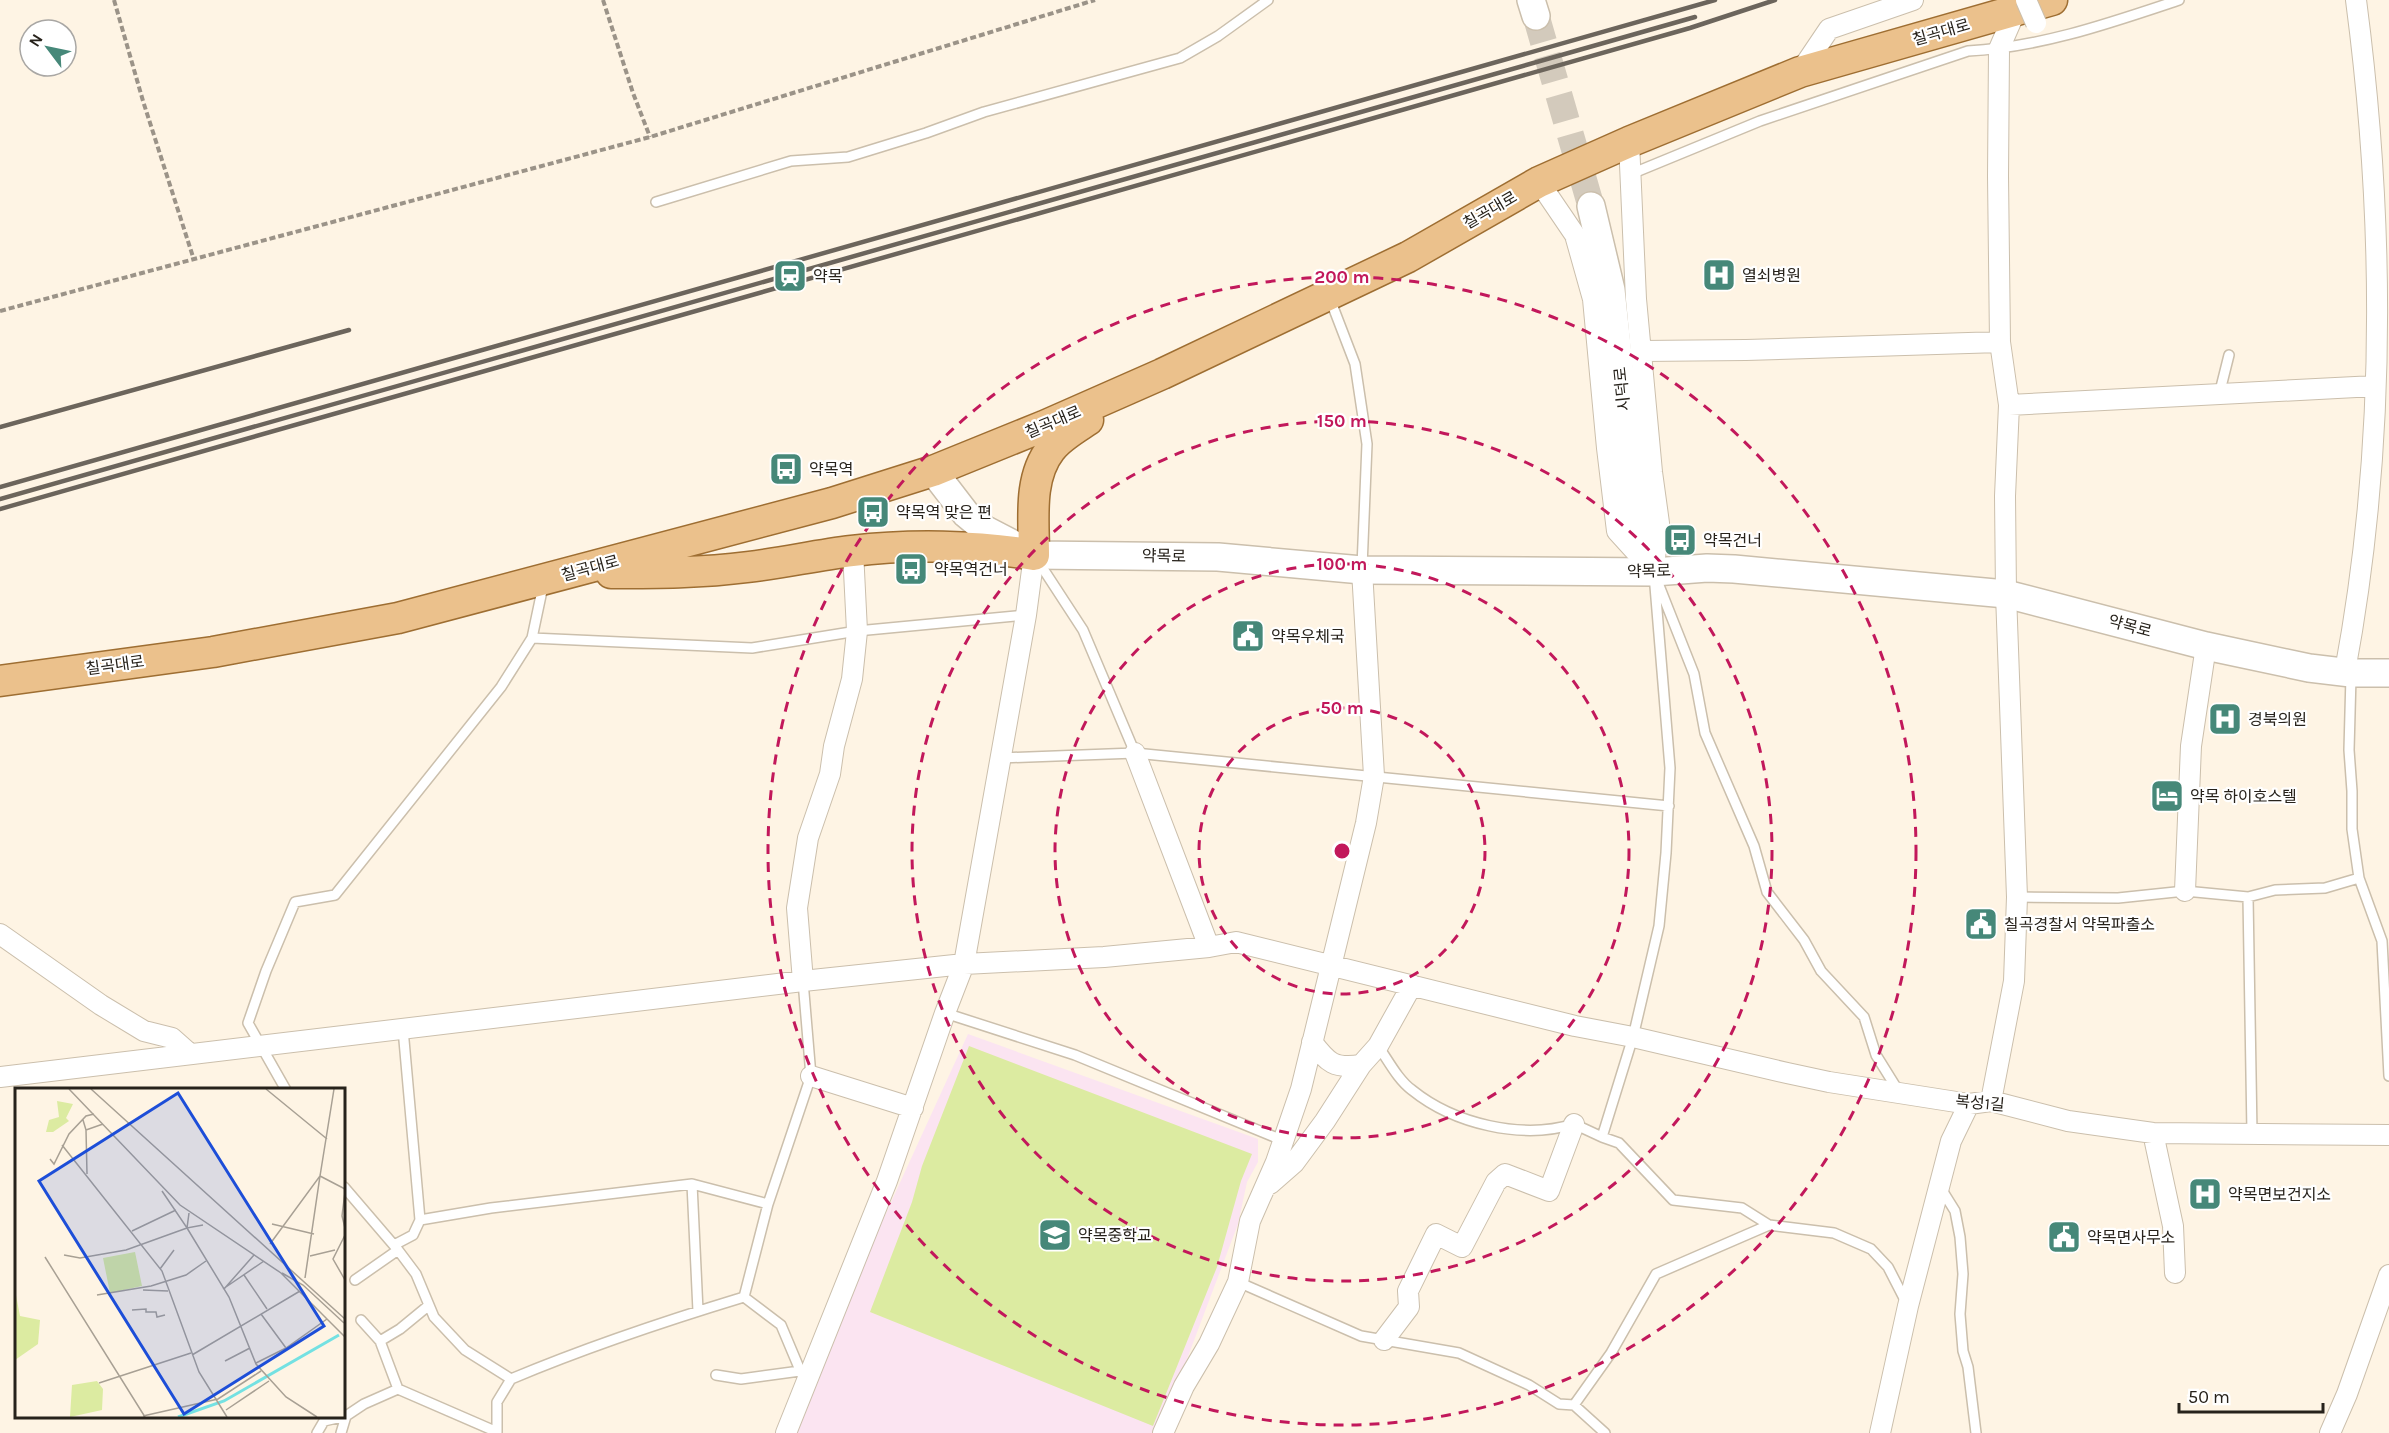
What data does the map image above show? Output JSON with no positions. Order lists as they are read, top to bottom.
{
  "streets": {
    "main road": ["칠곡대로"],
    "street": ["시덕로", "약목로", "복성1길"]
  },
  "crossings": [
    ["칠곡대로", "약목로"],
    ["시덕로", "약목로"]
  ],
  "places": {
    "hospital": ["열쇠병원", "경북의원", "약목면보건지소"],
    "station": ["약목"],
    "bus stop": [
      "약목역",
      "약목역 맞은 편",
      "약목건너",
      "약목역건너"
    ],
    "public building": ["약목우체국", "칠곡경찰서 약목파출소", "약목면사무소"],
    "hotel": ["약목 하이호스텔"],
    "school or university": ["약목중학교"]
  },
  "scale_bar": "50 m",
  "north": "top left",
  "rings": [
    "200 m",
    "150 m",
    "100 m",
    "50 m"
  ]
}
